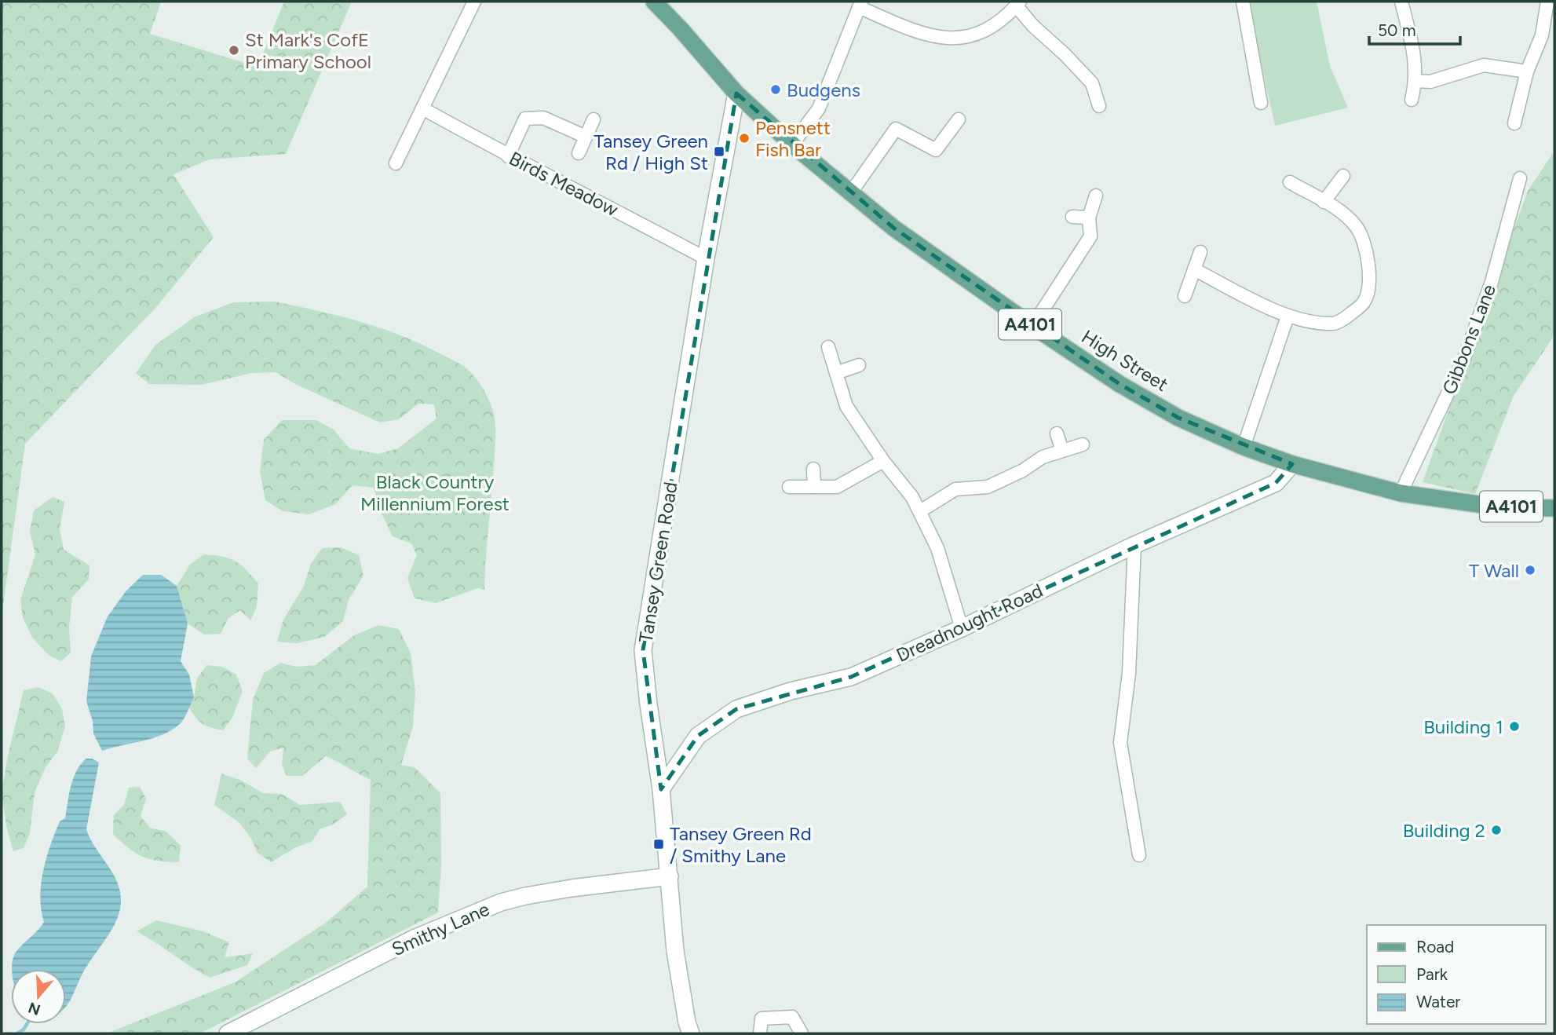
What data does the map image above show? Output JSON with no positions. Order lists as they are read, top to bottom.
{
  "streets": {
    "main road": ["A4101", "High Street"],
    "street": [
      "Birds Meadow",
      "Gibbons Lane",
      "Tansey Green Road",
      "Dreadnought Road",
      "Smithy Lane"
    ]
  },
  "crossings": [
    ["Birds Meadow", "Tansey Green Road"],
    ["Gibbons Lane", "High Street"],
    ["High Street", "Tansey Green Road"],
    ["High Street", "Dreadnought Road"],
    ["Tansey Green Road", "Dreadnought Road"],
    ["Tansey Green Road", "Smithy Lane"]
  ],
  "parks": ["Black Country Millennium Forest"],
  "places": {
    "other": [
      "St Mark's CofE Primary School",
      "Budgens",
      "Pensnett Fish Bar",
      "T Wall",
      "Building 1",
      "Building 2"
    ],
    "transit": ["Tansey Green Rd / High St", "Tansey Green Rd / Smithy Lane"]
  },
  "legend": ["Road", "Park", "Water"],
  "scale_bar": "50 m",
  "north": "bottom"
}
